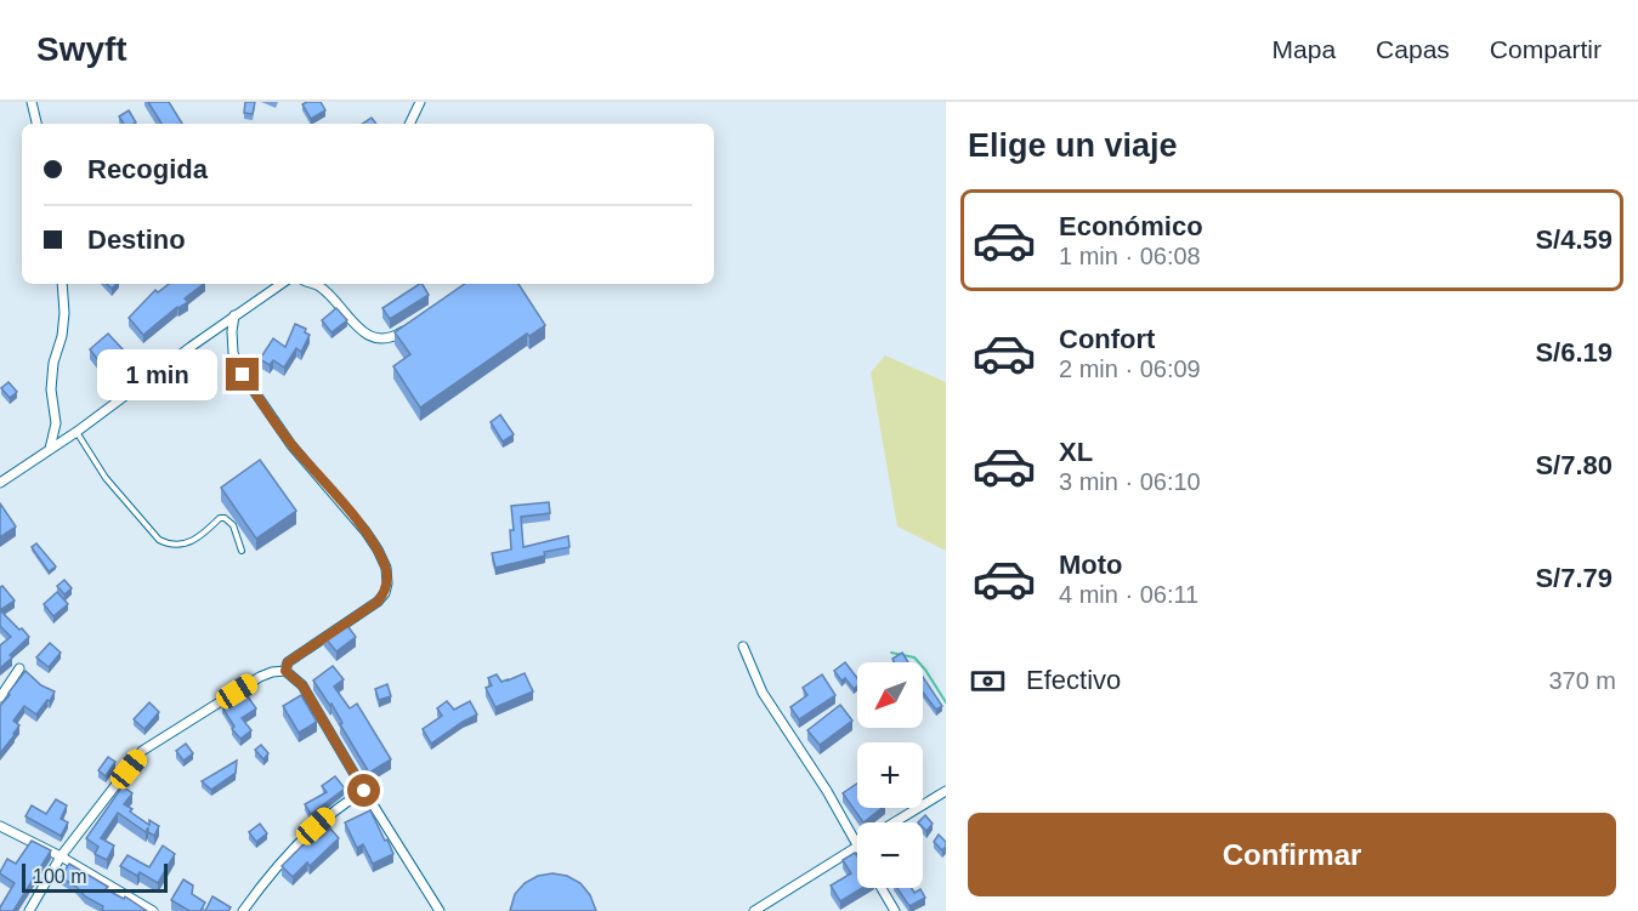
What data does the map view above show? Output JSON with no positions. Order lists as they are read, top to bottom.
{
  "scale_bar": "100 m",
  "north": "bottom left",
  "page": {
    "header": "Swyft",
    "nav": ["Mapa", "Capas", "Compartir"],
    "heading": "Elige un viaje",
    "banner": ["Recogida", "Destino"],
    "list": [
      {
        "name": "Económico",
        "note": "1 min · 06:08",
        "value": "S/4.59"
      },
      {
        "name": "Confort",
        "note": "2 min · 06:09",
        "value": "S/6.19"
      },
      {
        "name": "XL",
        "note": "3 min · 06:10",
        "value": "S/7.80"
      },
      {
        "name": "Moto",
        "note": "4 min · 06:11",
        "value": "S/7.79"
      }
    ],
    "bubble": "1 min",
    "pay": ["Efectivo", "370 m"],
    "map_buttons": ["+", "−"],
    "buttons": "Confirmar",
    "scale": "100 m"
  }
}
